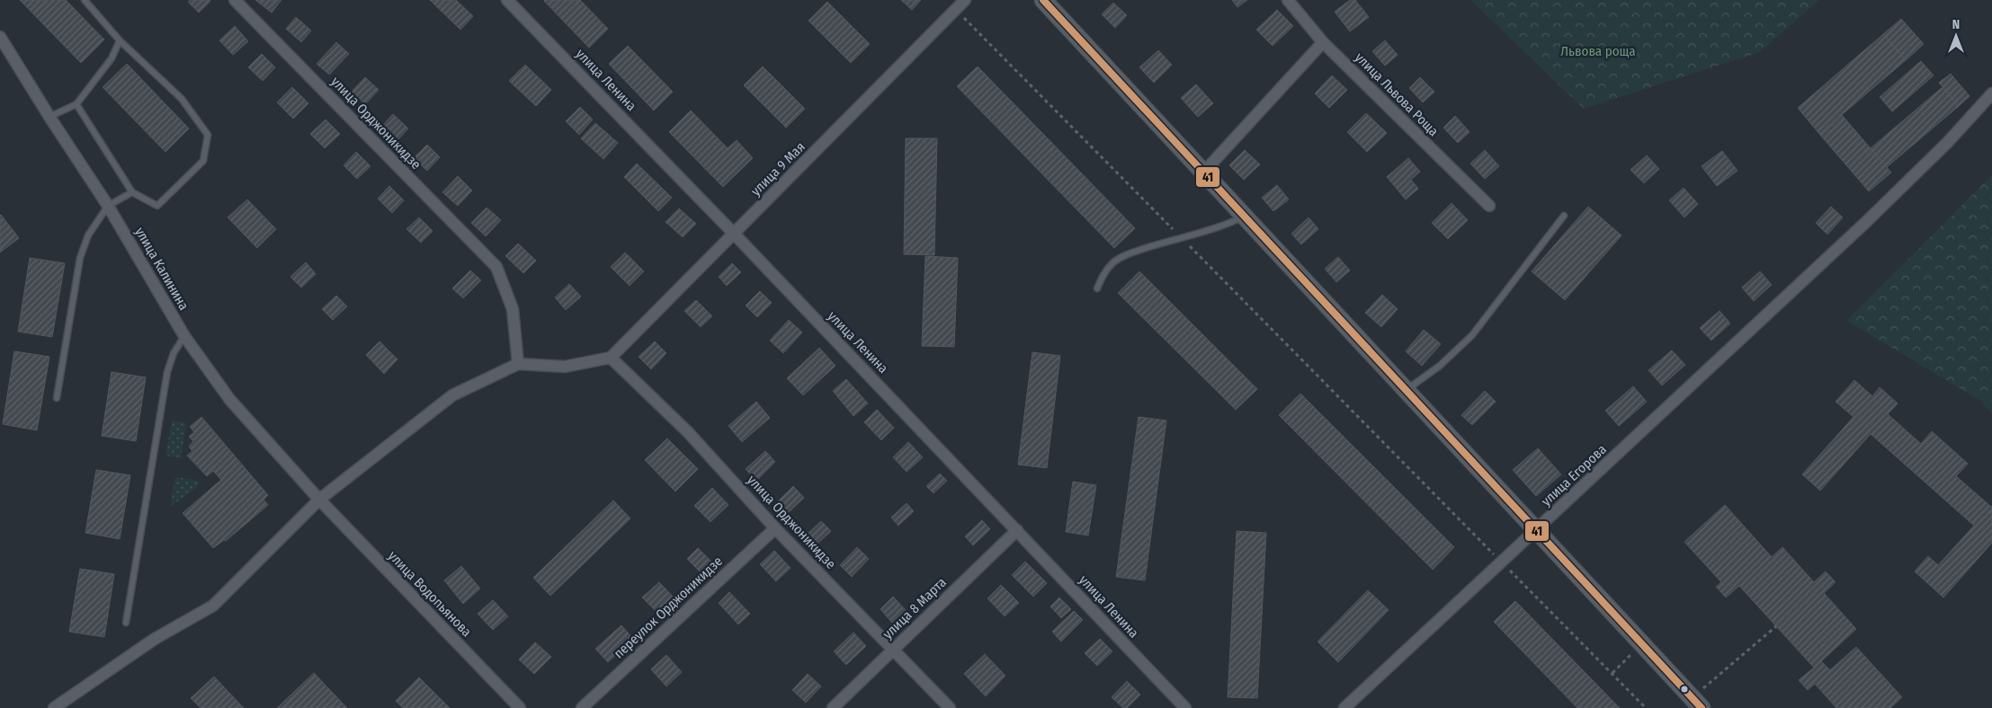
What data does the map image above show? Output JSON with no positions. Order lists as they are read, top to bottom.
{
  "streets": {
    "street": [
      "улица Ленина",
      "улица Львова Роща",
      "улица Орджоникидзе",
      "улица 9 Мая",
      "улица Калинина",
      "улица Егорова",
      "улица Водопьянова",
      "переулок Орджоникидзе",
      "улица 8 Марта"
    ]
  },
  "crossings": [
    ["улица Ленина", "улица 9 Мая"],
    ["улица Ленина", "улица 8 Марта"],
    ["улица Орджоникидзе", "улица 9 Мая"],
    ["улица Орджоникидзе", "переулок Орджоникидзе"],
    ["улица Орджоникидзе", "улица 8 Марта"],
    ["улица Калинина", "улица Водопьянова"]
  ],
  "parks": ["Львова роща"],
  "lines": ["transit line 41"],
  "north": "top"
}
